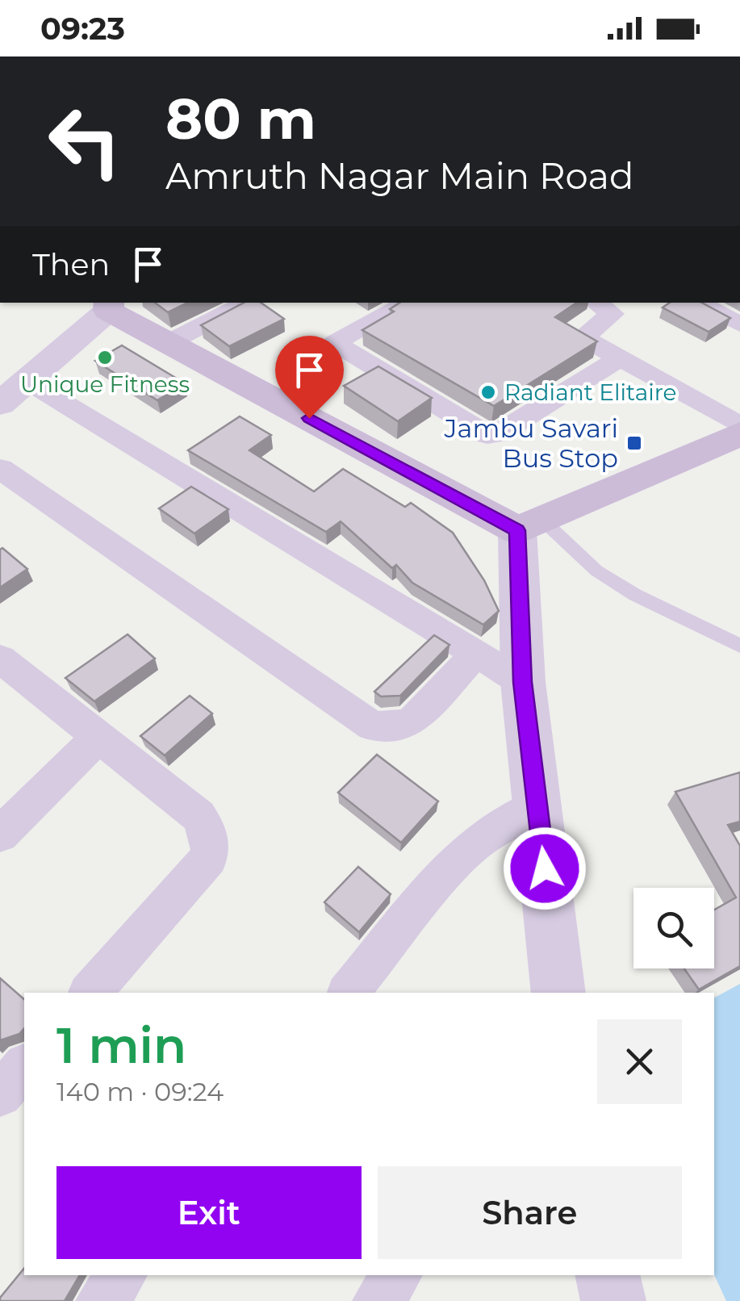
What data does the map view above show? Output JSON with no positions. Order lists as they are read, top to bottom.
{
  "places": {
    "other": ["Unique Fitness", "Radiant Elitaire"],
    "transit": ["Jambu Savari Bus Stop"]
  },
  "page": {
    "status": "09:23",
    "turn": ["80 m", "Amruth Nagar Main Road"],
    "then": "Then",
    "heading": ["1 min", "140 m · 09:24"],
    "buttons": ["Exit", "Share"]
  }
}
